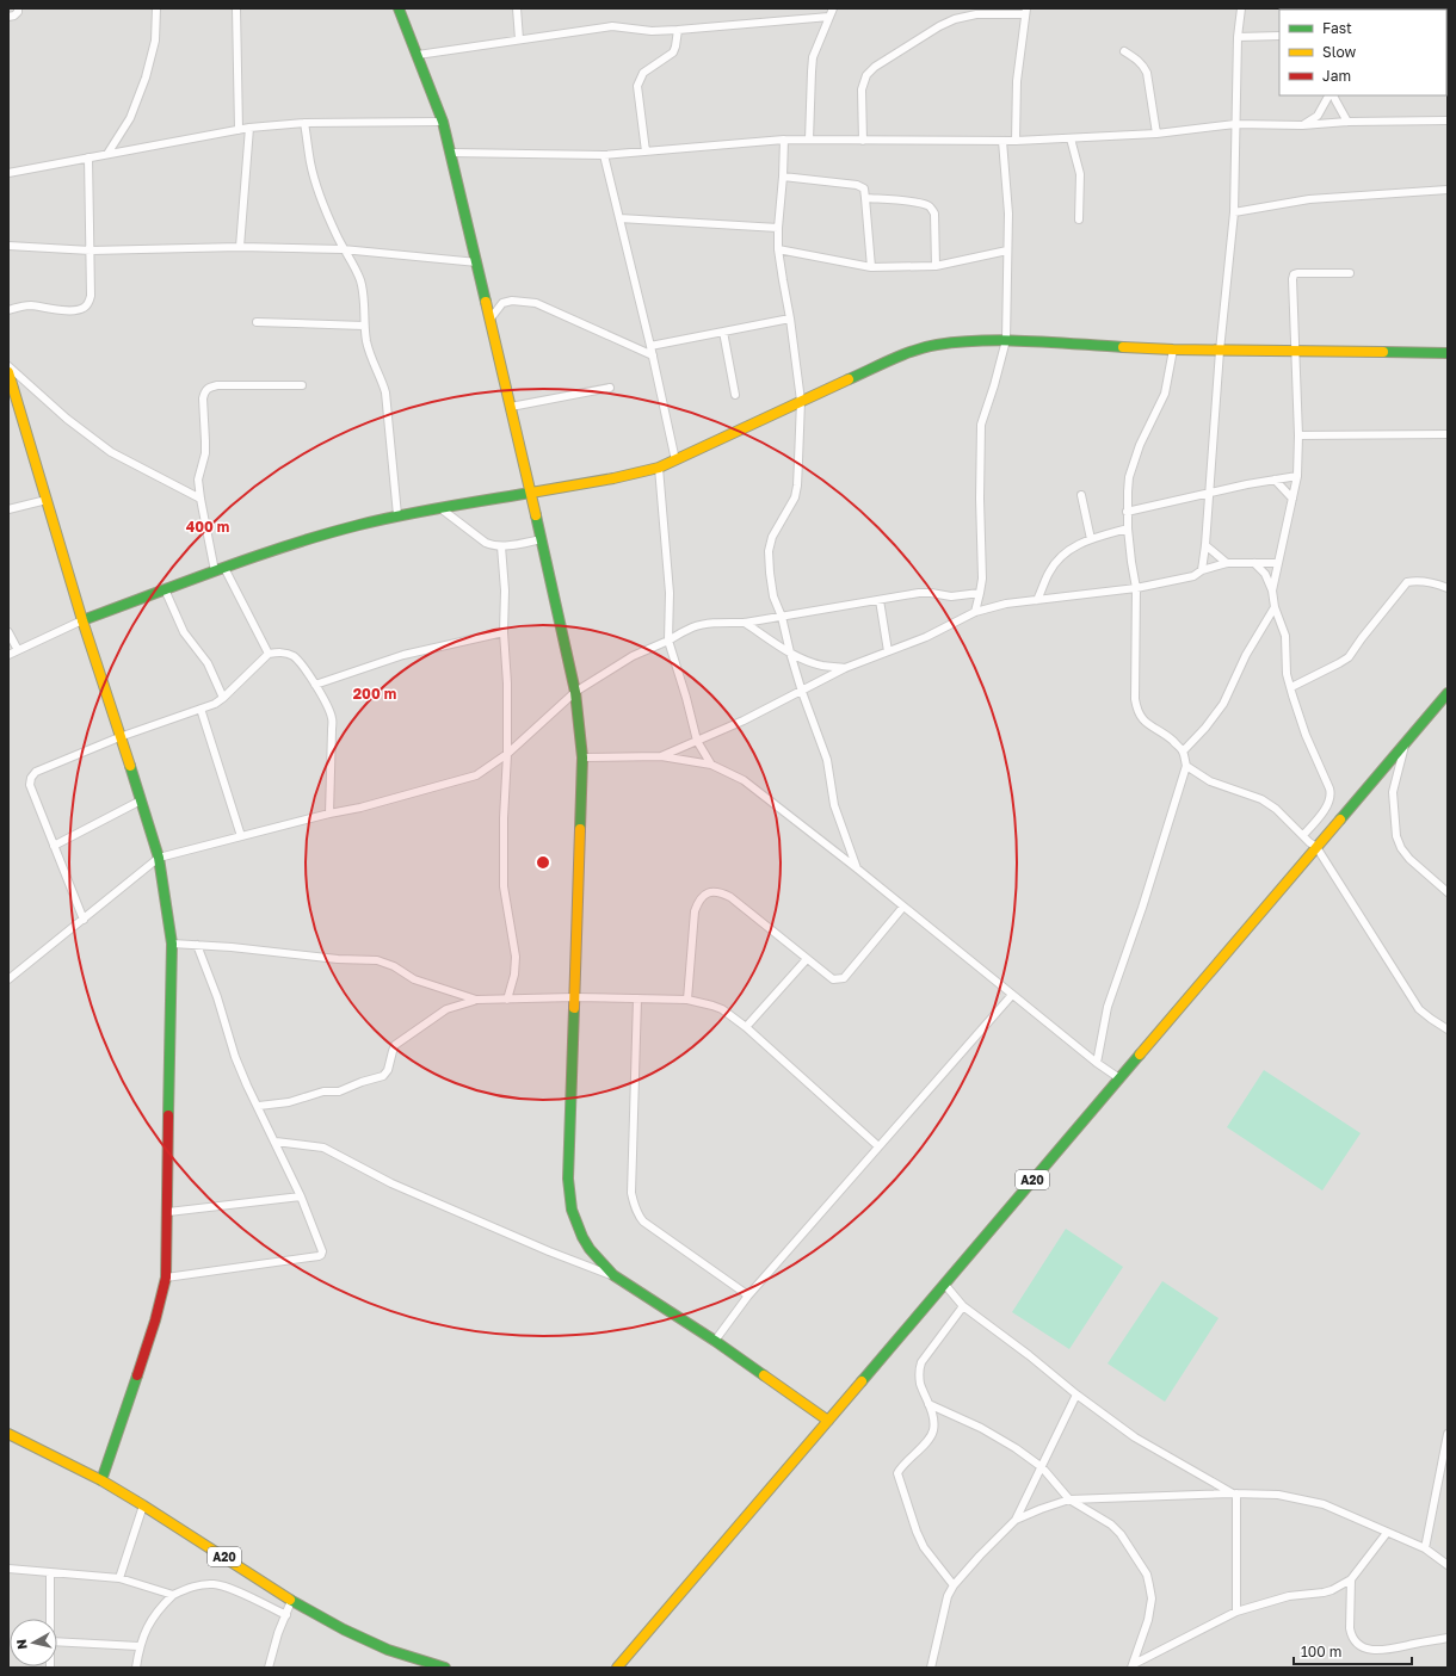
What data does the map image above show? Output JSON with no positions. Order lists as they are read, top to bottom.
{
  "streets": {
    "street": ["A20"]
  },
  "legend": ["Fast", "Slow", "Jam"],
  "scale_bar": "100 m",
  "north": "left",
  "rings": ["400 m", "200 m"]
}
